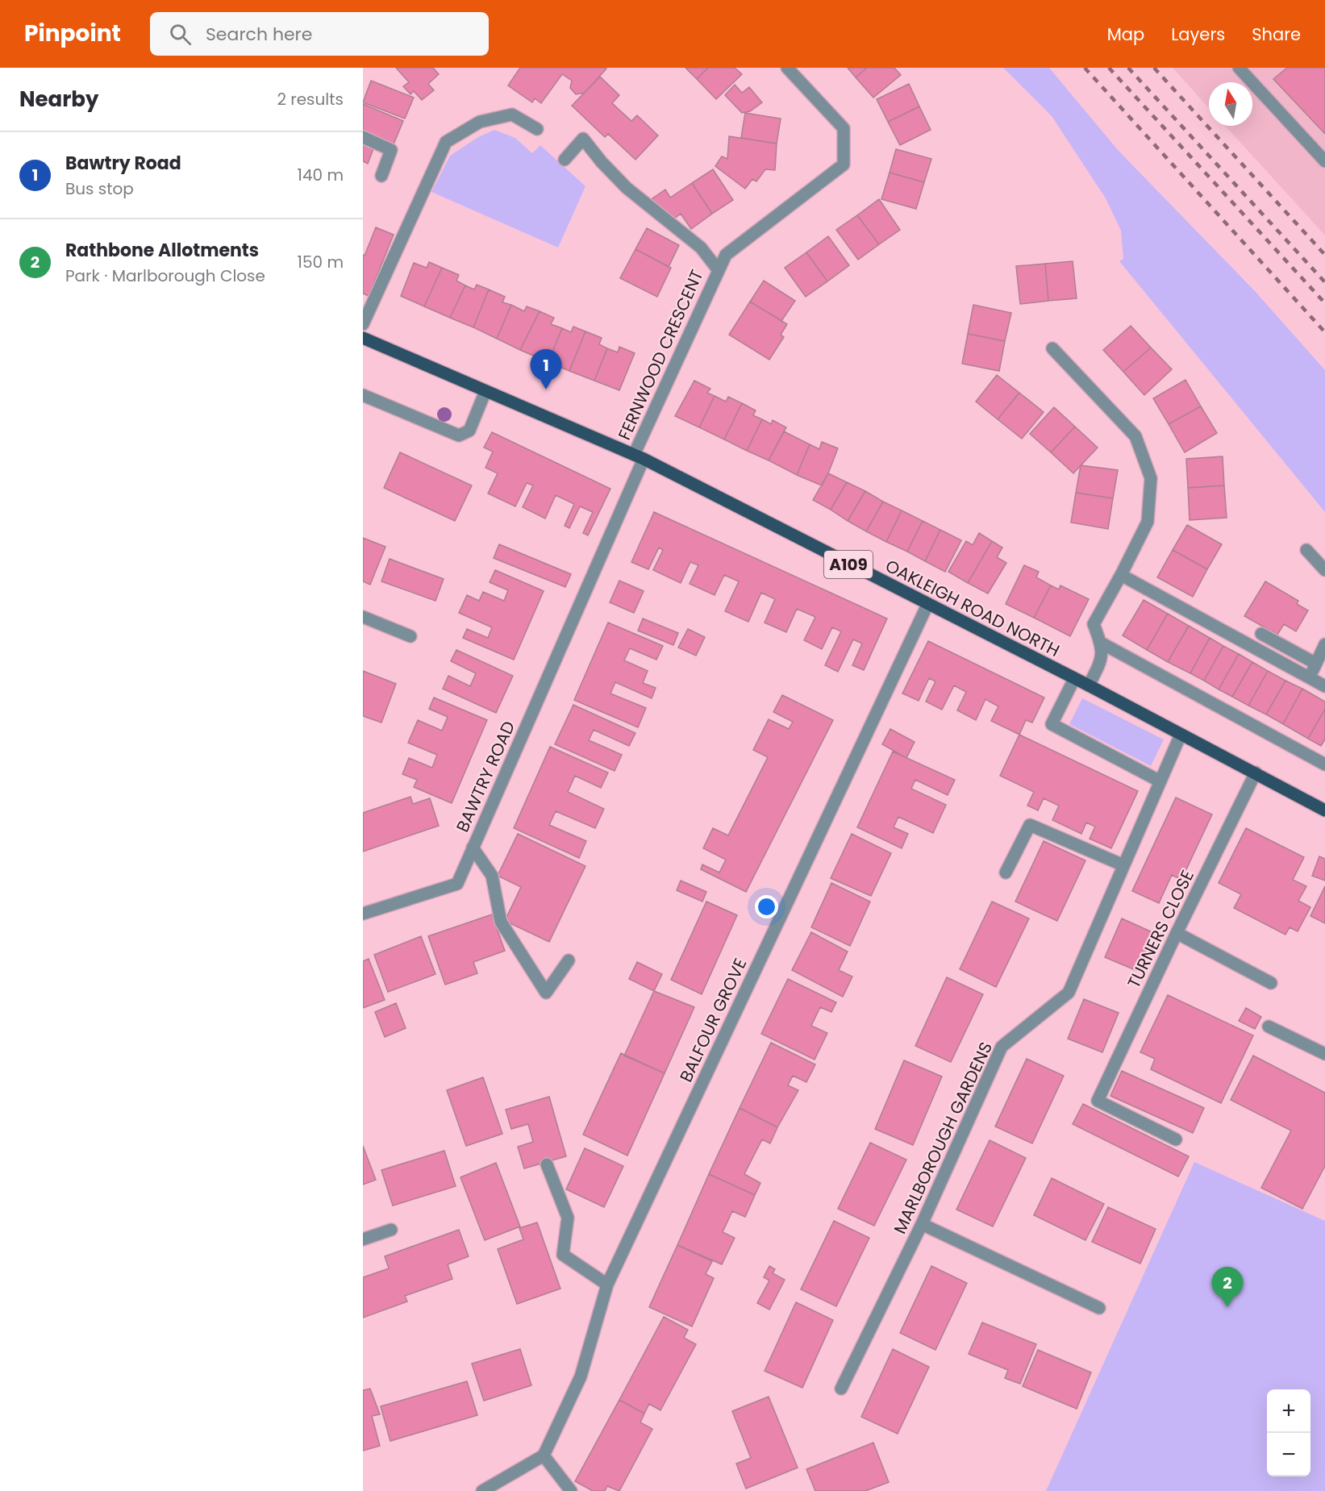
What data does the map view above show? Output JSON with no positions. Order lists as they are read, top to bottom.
{
  "streets": {
    "main road": ["A109", "OAKLEIGH ROAD NORTH"],
    "street": [
      "FERNWOOD CRESCENT",
      "BAWTRY ROAD",
      "TURNERS CLOSE",
      "BALFOUR GROVE",
      "MARLBOROUGH GARDENS"
    ]
  },
  "crossings": [
    ["FERNWOOD CRESCENT", "OAKLEIGH ROAD NORTH"],
    ["FERNWOOD CRESCENT", "BAWTRY ROAD"],
    ["OAKLEIGH ROAD NORTH", "BAWTRY ROAD"],
    ["OAKLEIGH ROAD NORTH", "TURNERS CLOSE"],
    ["OAKLEIGH ROAD NORTH", "BALFOUR GROVE"],
    ["OAKLEIGH ROAD NORTH", "MARLBOROUGH GARDENS"]
  ],
  "north": "top",
  "page": {
    "header": "Pinpoint",
    "search": "Search here",
    "nav": ["Map", "Layers", "Share"],
    "heading": ["Nearby", "2 results"],
    "list": [
      {
        "mark": "1",
        "name": "Bawtry Road",
        "note": "Bus stop",
        "value": "140 m"
      },
      {
        "mark": "2",
        "name": "Rathbone Allotments",
        "note": "Park · Marlborough Close",
        "value": "150 m"
      }
    ],
    "pins": ["1", "2"],
    "map_buttons": ["+", "−"]
  }
}
